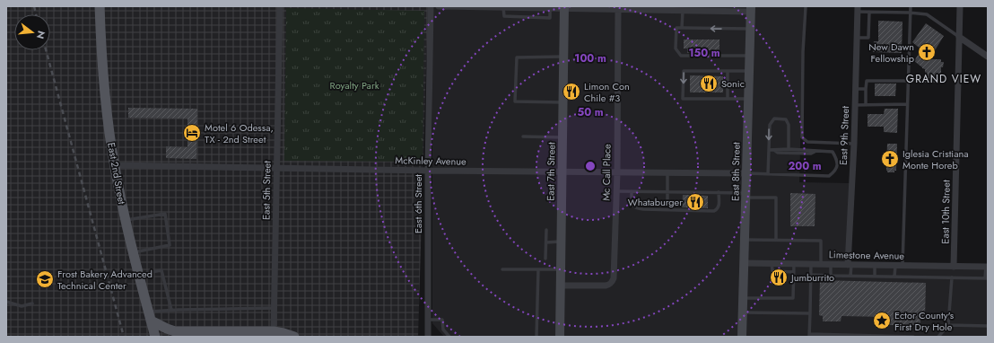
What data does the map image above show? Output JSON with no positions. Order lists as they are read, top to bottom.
{
  "streets": {
    "main road": ["East 2nd Street"],
    "street": [
      "East 9th Street",
      "McKinley Avenue",
      "East 7th Street",
      "East 8th Street",
      "Mc Call Place",
      "East 5th Street",
      "East 6th Street",
      "East 10th Street",
      "Limestone Avenue"
    ]
  },
  "crossings": [
    ["East 9th Street", "Limestone Avenue"],
    ["McKinley Avenue", "East 7th Street"],
    ["McKinley Avenue", "East 8th Street"],
    ["McKinley Avenue", "Mc Call Place"],
    ["McKinley Avenue", "East 2nd Street"],
    ["McKinley Avenue", "East 5th Street"],
    ["McKinley Avenue", "East 6th Street"],
    ["East 7th Street", "Mc Call Place"],
    ["East 8th Street", "Limestone Avenue"],
    ["East 10th Street", "Limestone Avenue"]
  ],
  "districts": ["GRAND VIEW"],
  "parks": ["Royalty Park"],
  "places": {
    "church": ["New Dawn Fellowship", "Iglesia Cristiana Monte Horeb"],
    "restaurant": [
      "Sonic",
      "Limon Con Chile #3",
      "Whataburger",
      "Jumburrito"
    ],
    "hotel": ["Motel 6 Odessa, TX - 2nd Street"],
    "school or university": ["Frost Bakery Advanced Technical Center"],
    "place": ["Ector County's First Dry Hole"]
  },
  "north": "right",
  "rings": [
    "150 m",
    "100 m",
    "50 m",
    "200 m"
  ]
}
